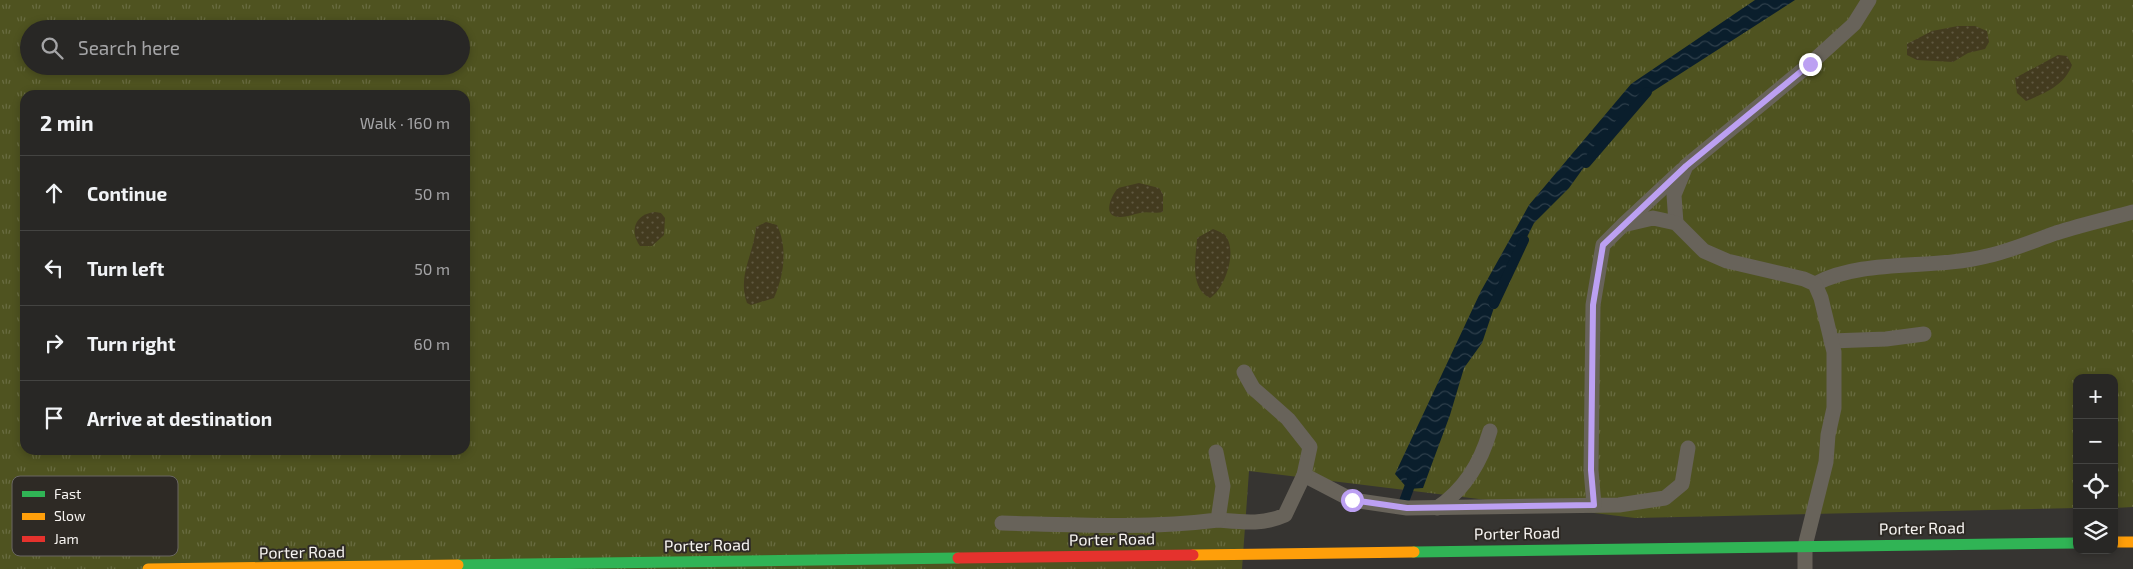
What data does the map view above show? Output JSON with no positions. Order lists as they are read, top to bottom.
{
  "streets": {
    "main road": ["Porter Road"]
  },
  "legend": ["Fast", "Slow", "Jam"],
  "page": {
    "search": "Search here",
    "heading": ["2 min", "Walk · 160 m"],
    "list": [
      ["Continue", "50 m"],
      ["Turn left", "50 m"],
      ["Turn right", "60 m"],
      "Arrive at destination"
    ],
    "map_buttons": ["+", "−"]
  }
}
